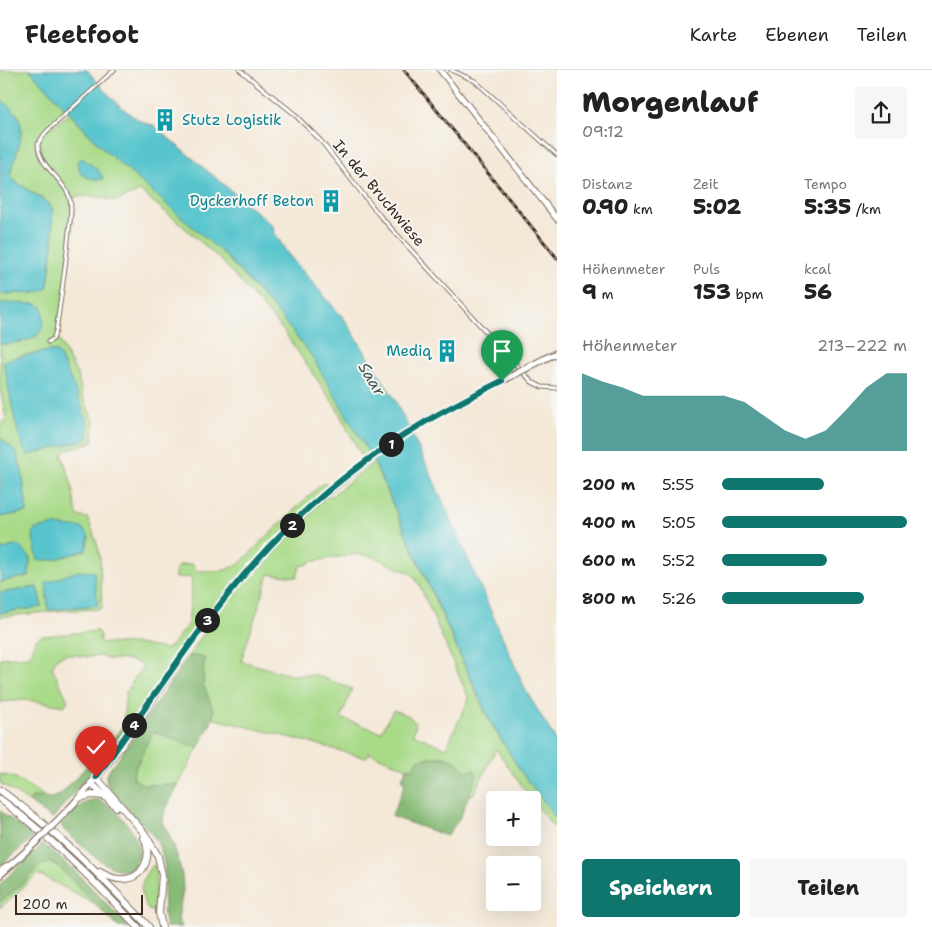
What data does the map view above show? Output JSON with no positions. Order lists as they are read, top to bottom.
{
  "streets": {
    "street": ["In der Bruchwiese"]
  },
  "water": ["Saar"],
  "places": {
    "building": ["Stutz Logistik", "Dyckerhoff Beton", "Mediq"]
  },
  "scale_bar": "200 m",
  "page": {
    "header": "Fleetfoot",
    "nav": ["Karte", "Ebenen", "Teilen"],
    "heading": ["Morgenlauf", "09:12"],
    "stats": [
      ["Distanz", "0.90 km"],
      ["Zeit", "5:02"],
      ["Tempo", "5:35 /km"],
      ["Höhenmeter", "9 m"],
      ["Puls", "153 bpm"],
      ["kcal", "56"]
    ],
    "chart": ["Höhenmeter", "213–222 m"],
    "pins": [
      "1",
      "2",
      "3",
      "4"
    ],
    "list": [
      {
        "name": "200 m",
        "note": "5:55"
      },
      {
        "name": "400 m",
        "note": "5:05"
      },
      {
        "name": "600 m",
        "note": "5:52"
      },
      {
        "name": "800 m",
        "note": "5:26"
      }
    ],
    "map_buttons": ["+", "−"],
    "buttons": ["Speichern", "Teilen"],
    "scale": "200 m"
  }
}
